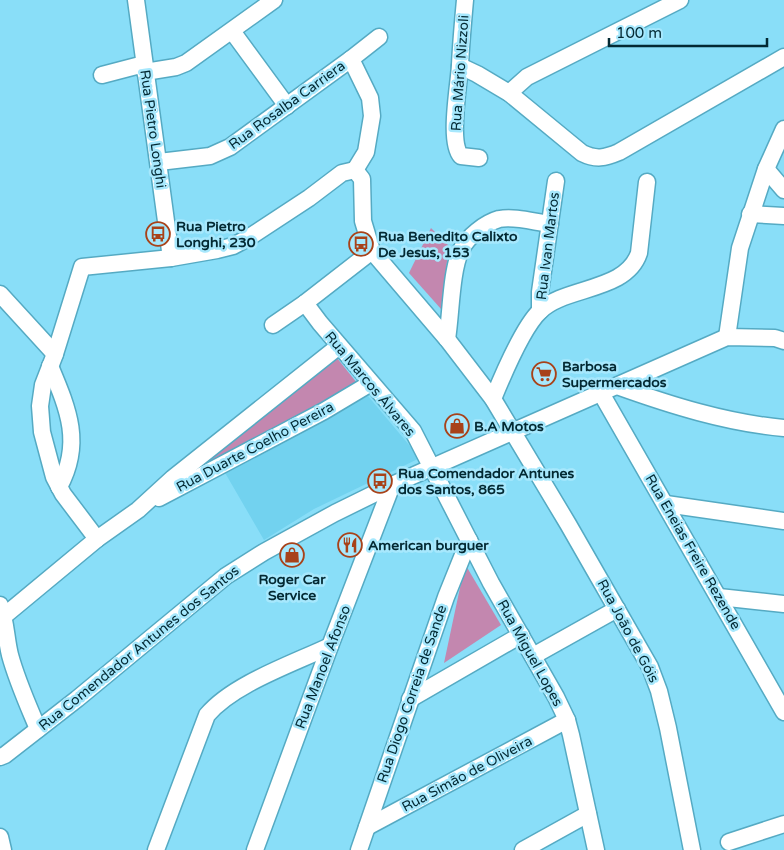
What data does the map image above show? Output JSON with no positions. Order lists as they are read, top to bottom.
{
  "streets": {
    "street": [
      "Rua Mário Nizzoli",
      "Rua Rosalba Carriera",
      "Rua Pietro Longhi",
      "Rua Ivan Martos",
      "Rua Marcos Álvares",
      "Rua Duarte Coelho Pereira",
      "Rua Eneias Freire Rezende",
      "Rua João de Góis",
      "Rua Comendador Antunes dos Santos",
      "Rua Miguel Lopes",
      "Rua Manoel Afonso",
      "Rua Diogo Correia de Sande",
      "Rua Simão de Oliveira"
    ]
  },
  "crossings": [
    ["Rua Rosalba Carriera", "Rua Pietro Longhi"],
    ["Rua Marcos Álvares", "Rua Duarte Coelho Pereira"],
    ["Rua Marcos Álvares", "Rua Comendador Antunes dos Santos"],
    ["Rua Marcos Álvares", "Rua Miguel Lopes"],
    ["Rua Eneias Freire Rezende", "Rua Comendador Antunes dos Santos"],
    ["Rua João de Góis", "Rua Comendador Antunes dos Santos"],
    ["Rua Comendador Antunes dos Santos", "Rua Miguel Lopes"],
    ["Rua Comendador Antunes dos Santos", "Rua Manoel Afonso"],
    ["Rua Miguel Lopes", "Rua Diogo Correia de Sande"],
    ["Rua Miguel Lopes", "Rua Simão de Oliveira"],
    ["Rua Diogo Correia de Sande", "Rua Simão de Oliveira"]
  ],
  "places": {
    "bus stop": ["Rua Pietro Longhi, 230", "Rua Benedito Calixto De Jesus, 153", "Rua Comendador Antunes dos Santos, 865"],
    "supermarket": ["Barbosa Supermercados"],
    "shop": ["B.A Motos", "Roger Car Service"],
    "restaurant": ["American burguer"]
  },
  "scale_bar": "100 m"
}
